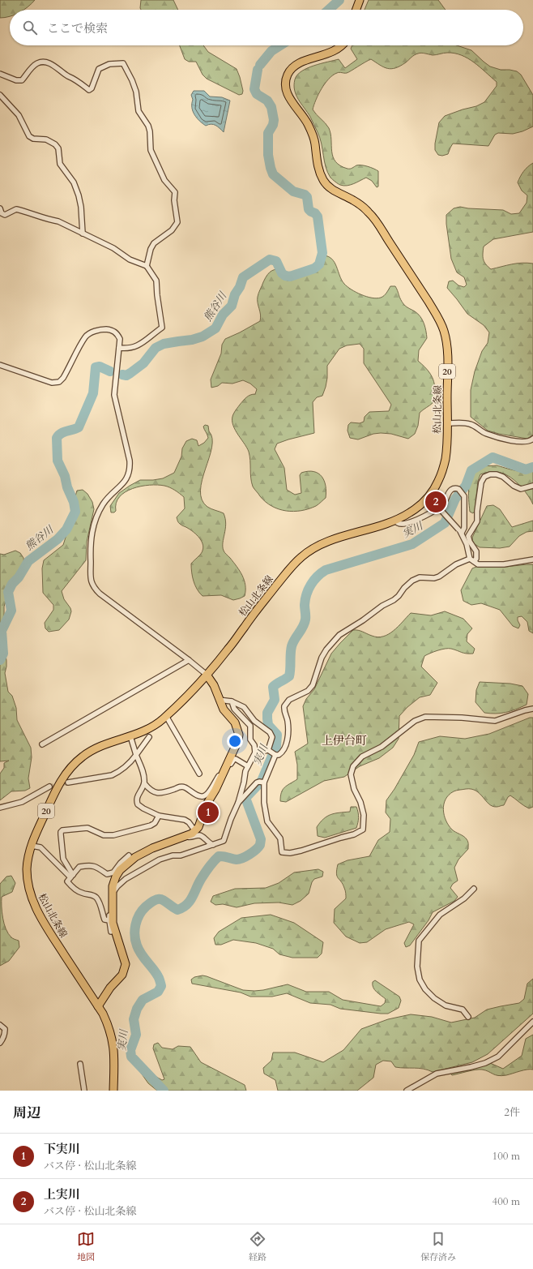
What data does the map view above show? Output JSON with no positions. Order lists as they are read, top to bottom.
{
  "streets": {
    "main road": ["20", "松山北条線"]
  },
  "districts": ["上伊台町"],
  "water": ["熊谷川", "実川"],
  "page": {
    "search": "ここで検索",
    "pins": ["2", "1"],
    "heading": ["周辺", "2件"],
    "list": [
      {
        "mark": "1",
        "name": "下実川",
        "note": "バス停 · 松山北条線",
        "value": "100 m"
      },
      {
        "mark": "2",
        "name": "上実川",
        "note": "バス停 · 松山北条線",
        "value": "400 m"
      }
    ],
    "nav": ["地図", "経路", "保存済み"]
  }
}
